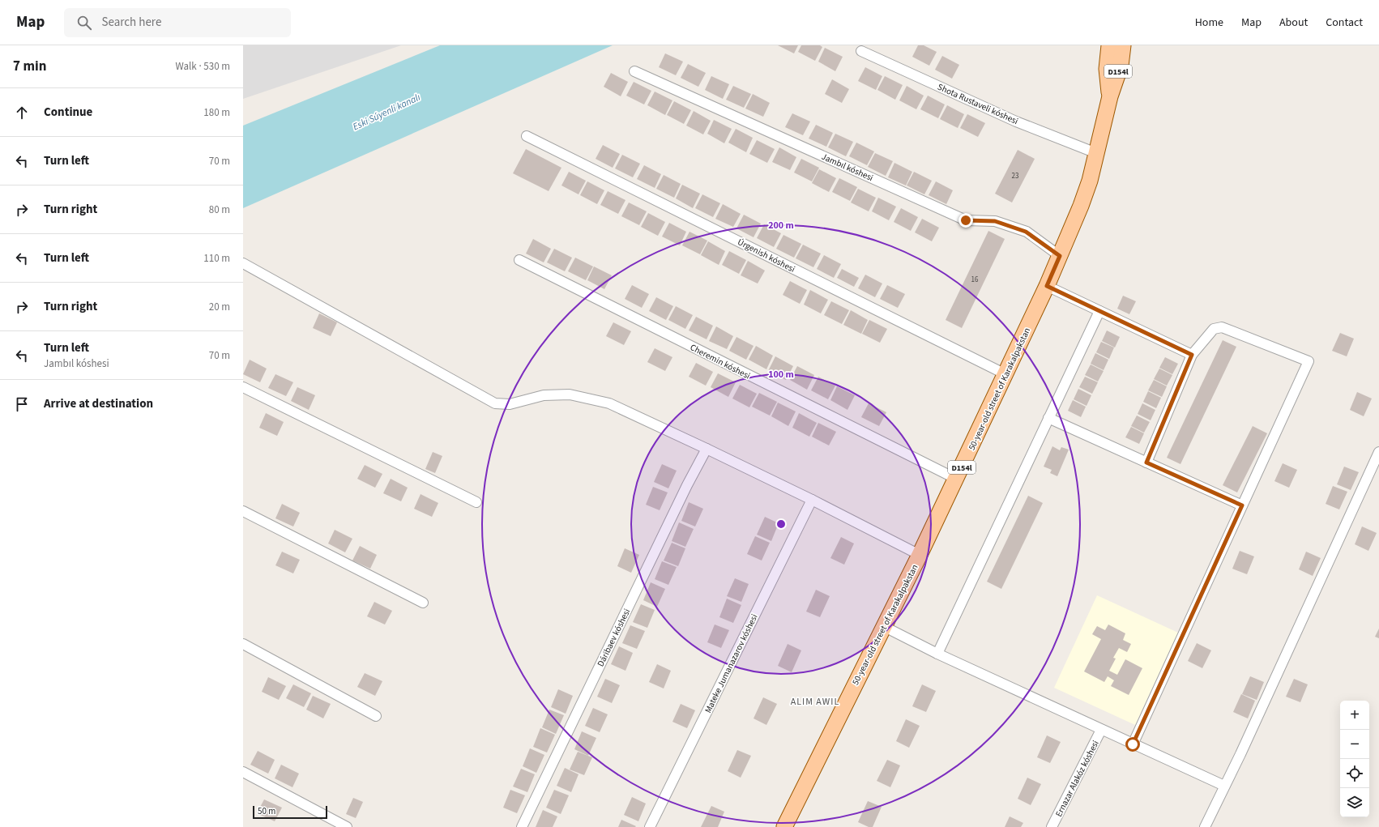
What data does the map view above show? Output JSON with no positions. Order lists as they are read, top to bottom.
{
  "streets": {
    "main road": ["D154l", "50-year-old street of Karakalpakstan"],
    "street": [
      "Shota Rustaveli kóshesi",
      "Jambıl kóshesi",
      "Úrgenish kóshesi",
      "Cheremin kóshesi",
      "Dáribaev kóshesi",
      "Mateke Jumanazarov kóshesi",
      "Ernazar Alakóz kóshesi"
    ]
  },
  "crossings": [
    ["D154l", "50-year-old street of Karakalpakstan"],
    ["Shota Rustaveli kóshesi", "50-year-old street of Karakalpakstan"],
    ["Jambıl kóshesi", "50-year-old street of Karakalpakstan"],
    ["Úrgenish kóshesi", "50-year-old street of Karakalpakstan"],
    ["Cheremin kóshesi", "50-year-old street of Karakalpakstan"]
  ],
  "districts": ["ALIM AWIL"],
  "water": ["Eski Súyenli kanalı"],
  "house_numbers": ["23", "16"],
  "scale_bar": "50 m",
  "page": {
    "header": "Map",
    "search": "Search here",
    "nav": [
      "Home",
      "Map",
      "About",
      "Contact"
    ],
    "heading": ["7 min", "Walk · 530 m"],
    "list": [
      ["Continue", "180 m"],
      ["Turn left", "70 m"],
      ["Turn right", "80 m"],
      ["Turn left", "110 m"],
      ["Turn right", "20 m"],
      ["Turn left", "Jambıl kóshesi", "70 m"],
      "Arrive at destination"
    ],
    "map_buttons": ["+", "−"],
    "scale": "50 m"
  },
  "rings": ["200 m", "100 m"]
}
